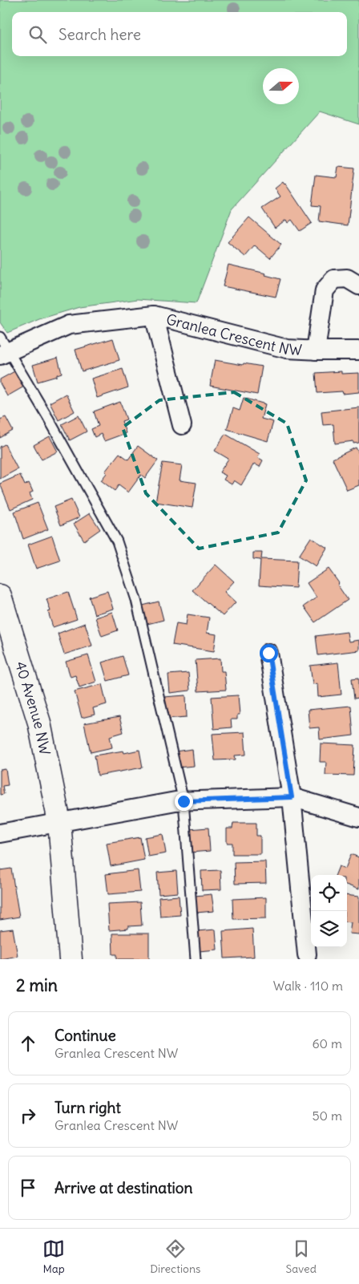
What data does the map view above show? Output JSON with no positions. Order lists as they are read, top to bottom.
{
  "streets": {
    "street": ["Granlea Crescent NW", "40 Avenue NW"]
  },
  "north": "right",
  "page": {
    "search": "Search here",
    "heading": ["2 min", "Walk · 110 m"],
    "list": [
      ["Continue", "Granlea Crescent NW", "60 m"],
      ["Turn right", "Granlea Crescent NW", "50 m"],
      "Arrive at destination"
    ],
    "nav": ["Map", "Directions", "Saved"]
  }
}
